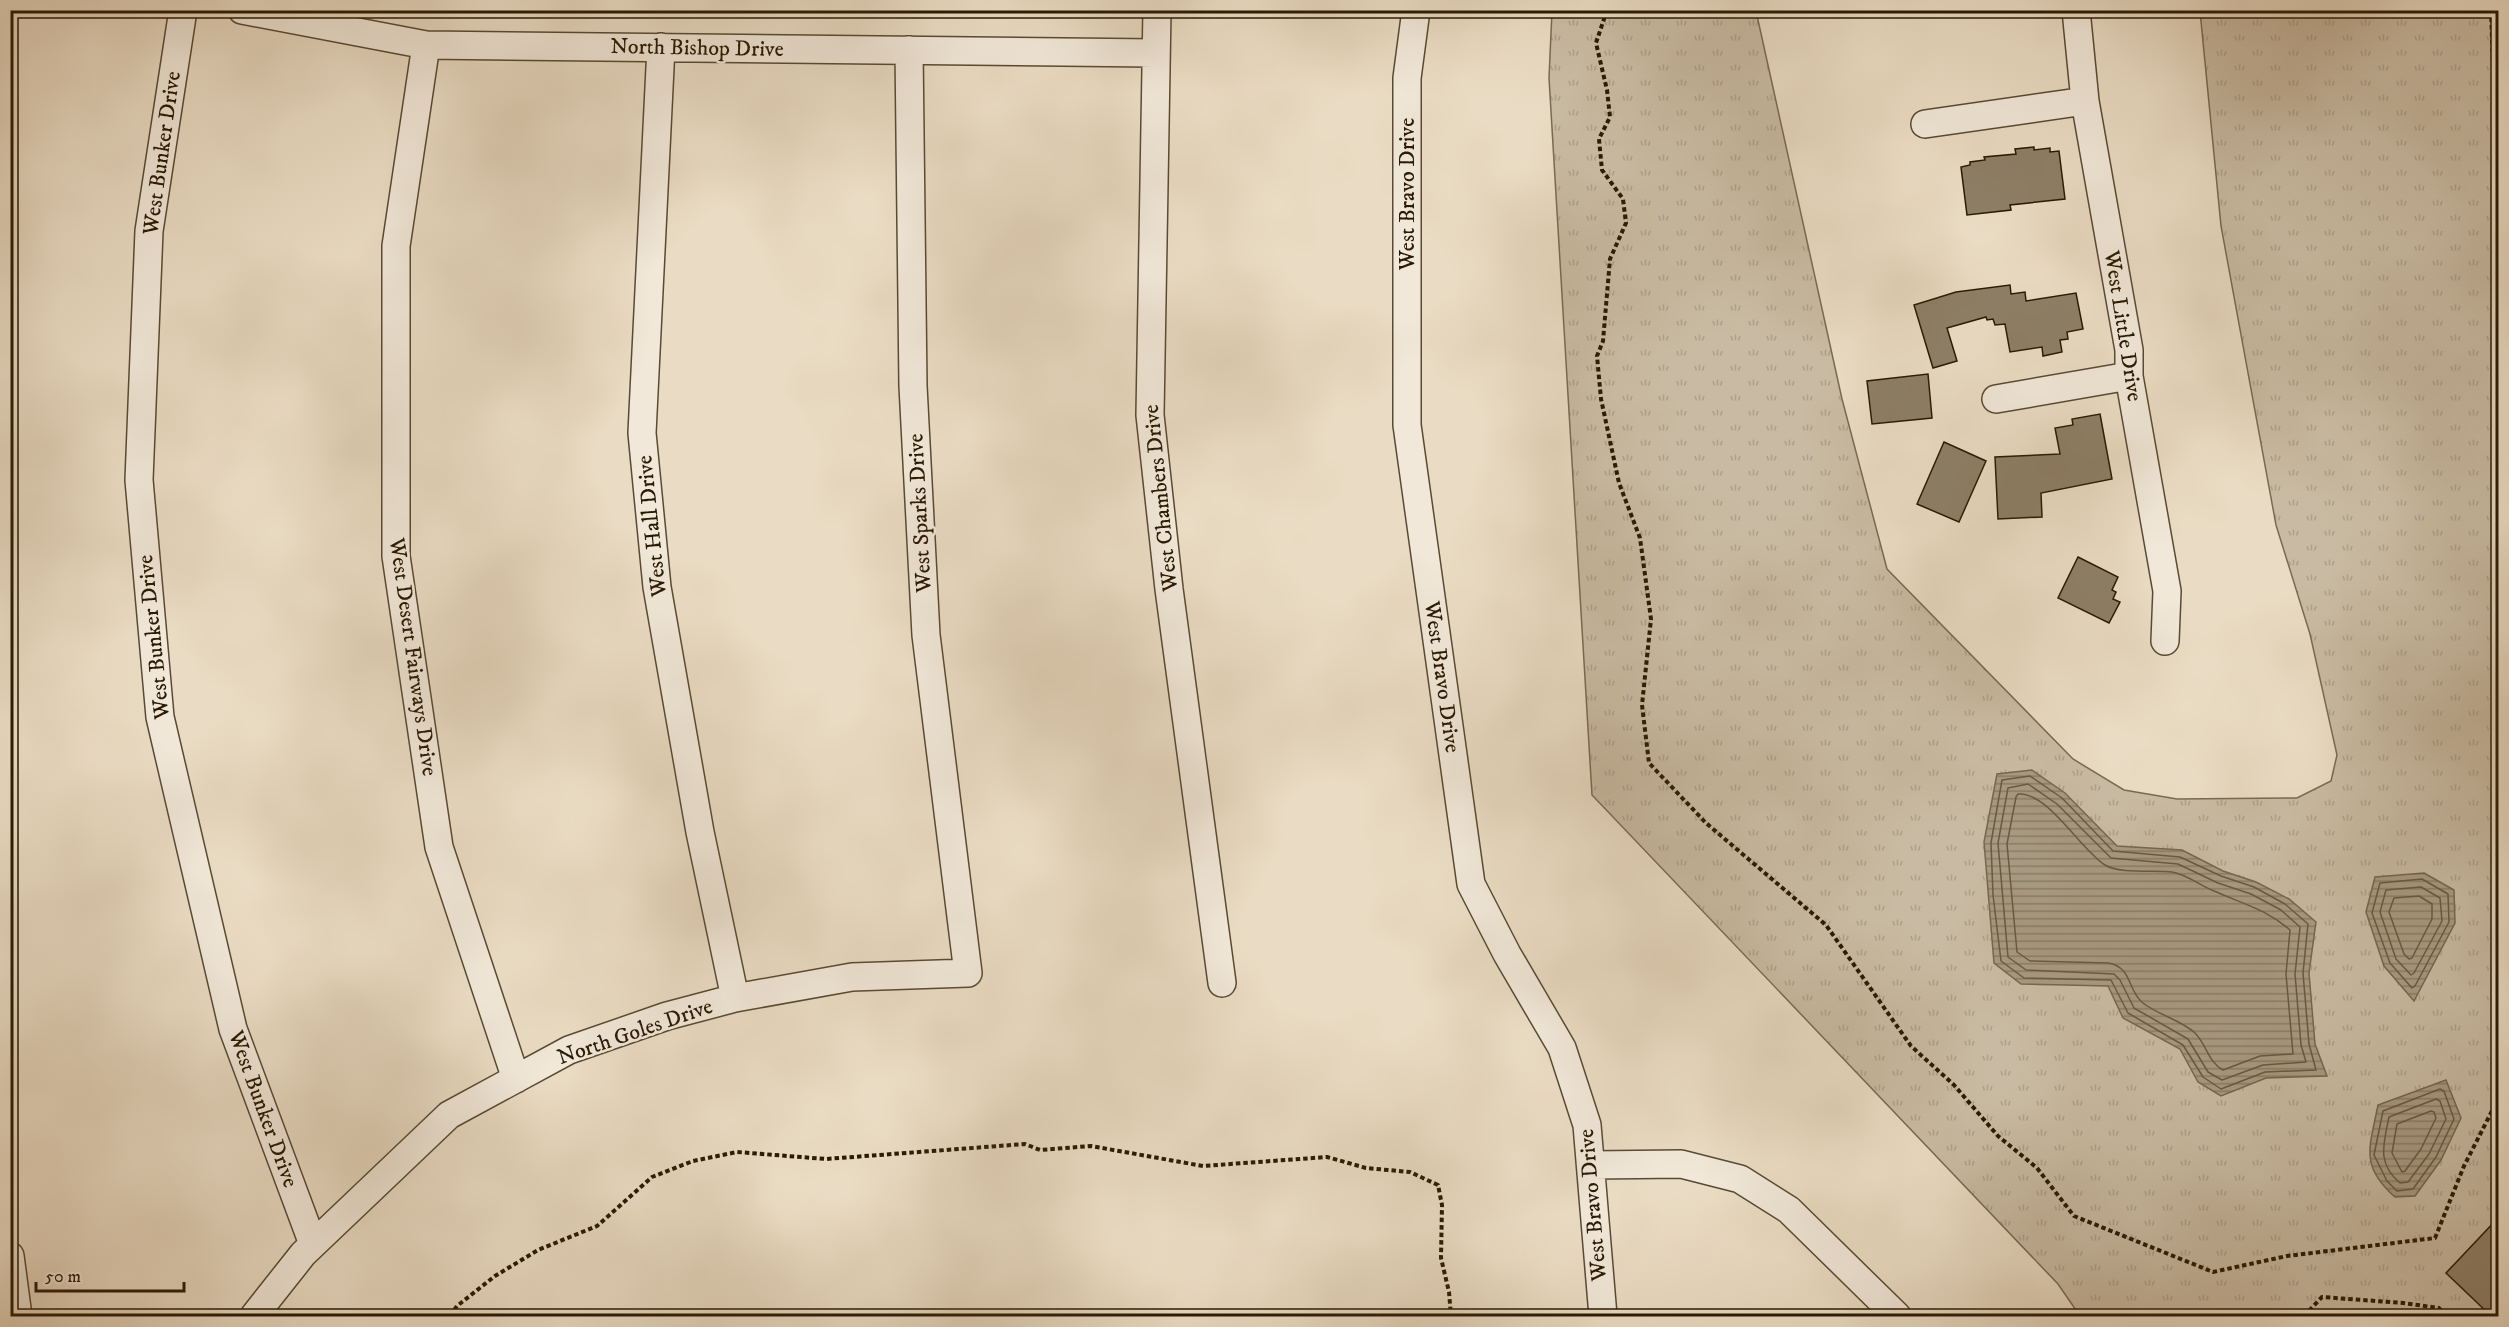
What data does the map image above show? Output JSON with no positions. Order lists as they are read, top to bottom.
{
  "streets": {
    "street": [
      "North Bishop Drive",
      "West Bunker Drive",
      "West Bravo Drive",
      "West Little Drive",
      "West Chambers Drive",
      "West Sparks Drive",
      "West Hall Drive",
      "West Desert Fairways Drive",
      "North Goles Drive"
    ]
  },
  "crossings": [
    ["North Bishop Drive", "West Chambers Drive"],
    ["North Bishop Drive", "West Sparks Drive"],
    ["North Bishop Drive", "West Hall Drive"],
    ["North Bishop Drive", "West Desert Fairways Drive"],
    ["West Bunker Drive", "North Goles Drive"],
    ["West Sparks Drive", "North Goles Drive"],
    ["West Hall Drive", "North Goles Drive"],
    ["West Desert Fairways Drive", "North Goles Drive"]
  ],
  "scale_bar": "50 m"
}
